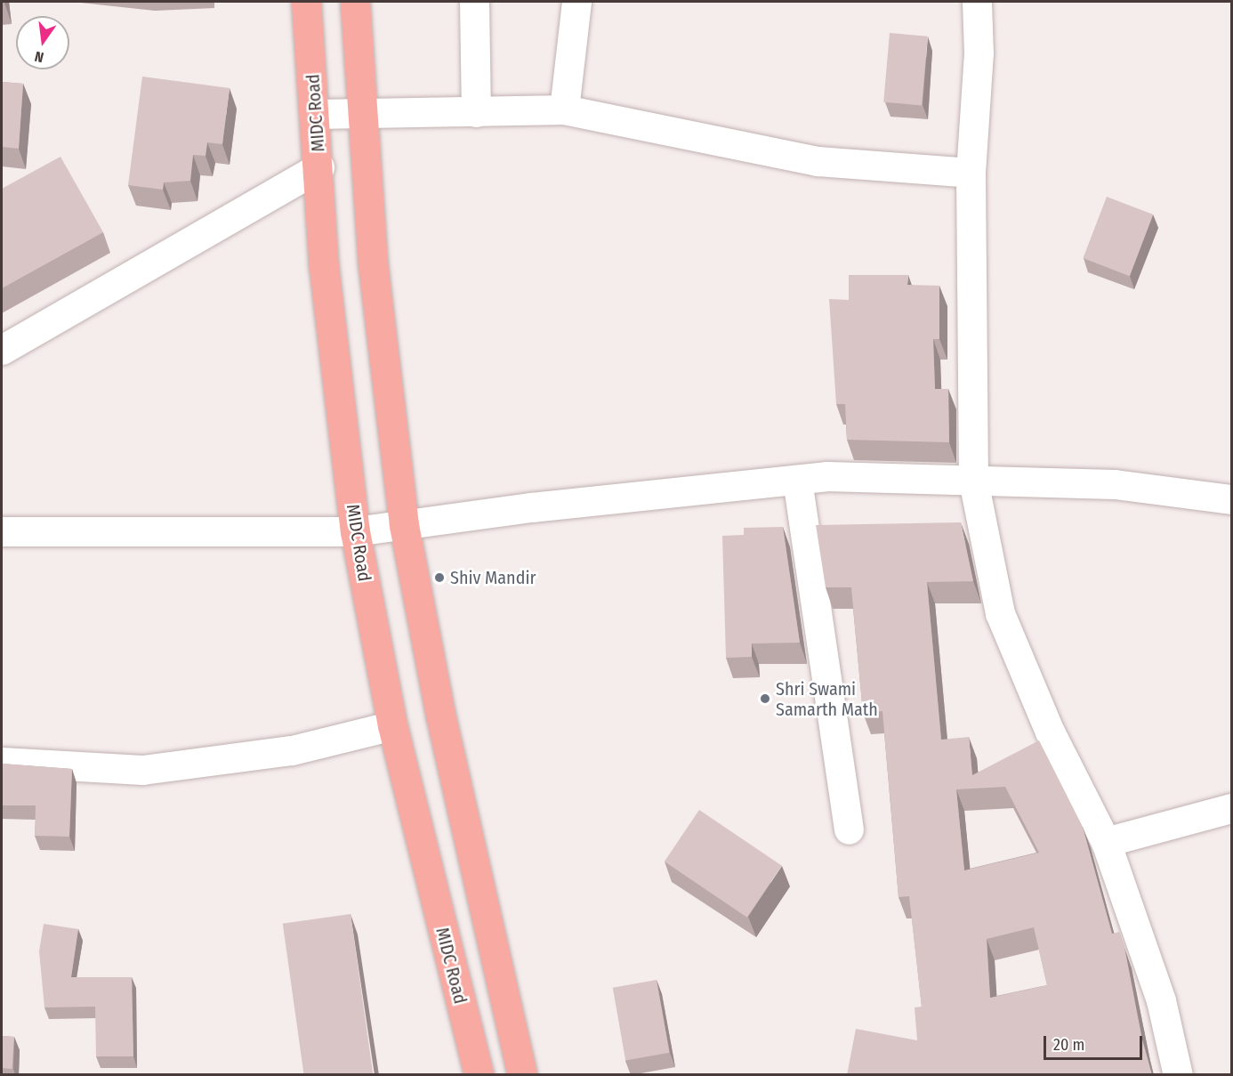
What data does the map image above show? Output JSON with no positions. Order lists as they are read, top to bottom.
{
  "streets": {
    "main road": ["MIDC Road"]
  },
  "places": ["Shiv Mandir", "Shri Swami Samarth Math"],
  "scale_bar": "20 m",
  "north": "bottom"
}
